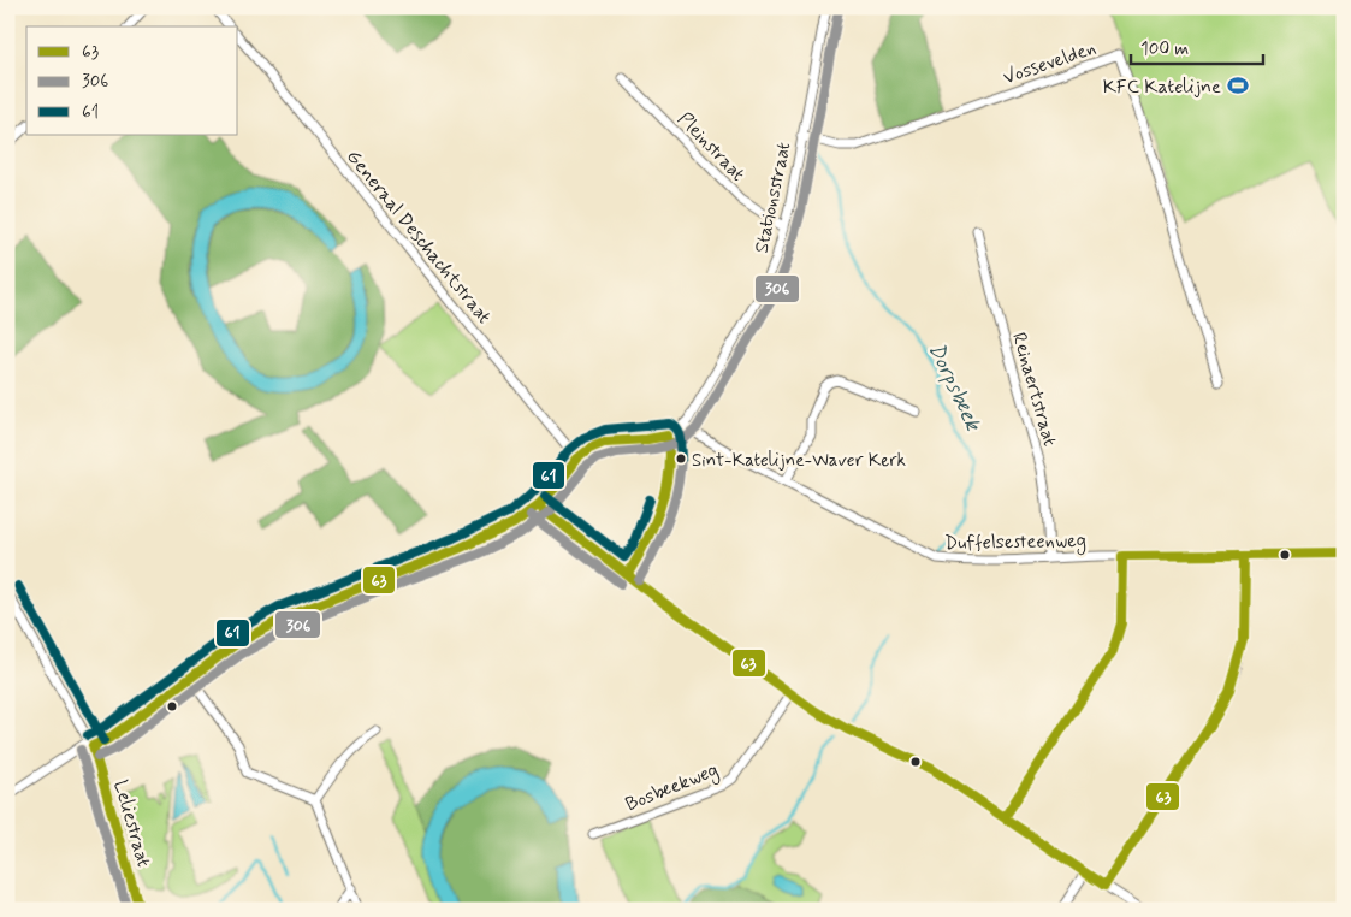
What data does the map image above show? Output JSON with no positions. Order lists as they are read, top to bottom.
{
  "streets": {
    "street": [
      "Vossevelden",
      "Pleinstraat",
      "Stationsstraat",
      "Generaal Deschachtstraat",
      "Reinaertstraat",
      "Duffelsesteenweg",
      "Bosbeekweg",
      "Leliestraat"
    ]
  },
  "crossings": [
    ["Vossevelden", "Stationsstraat"],
    ["Pleinstraat", "Stationsstraat"],
    ["Stationsstraat", "Duffelsesteenweg"],
    ["Reinaertstraat", "Duffelsesteenweg"]
  ],
  "water": ["Dorpsbeek"],
  "places": {
    "sports": ["KFC Katelijne"],
    "other": ["Sint-Katelijne-Waver Kerk"]
  },
  "lines": ["transit line 306", "transit line 61", "transit line 63"],
  "legend": ["63", "306", "61"],
  "scale_bar": "100 m"
}
